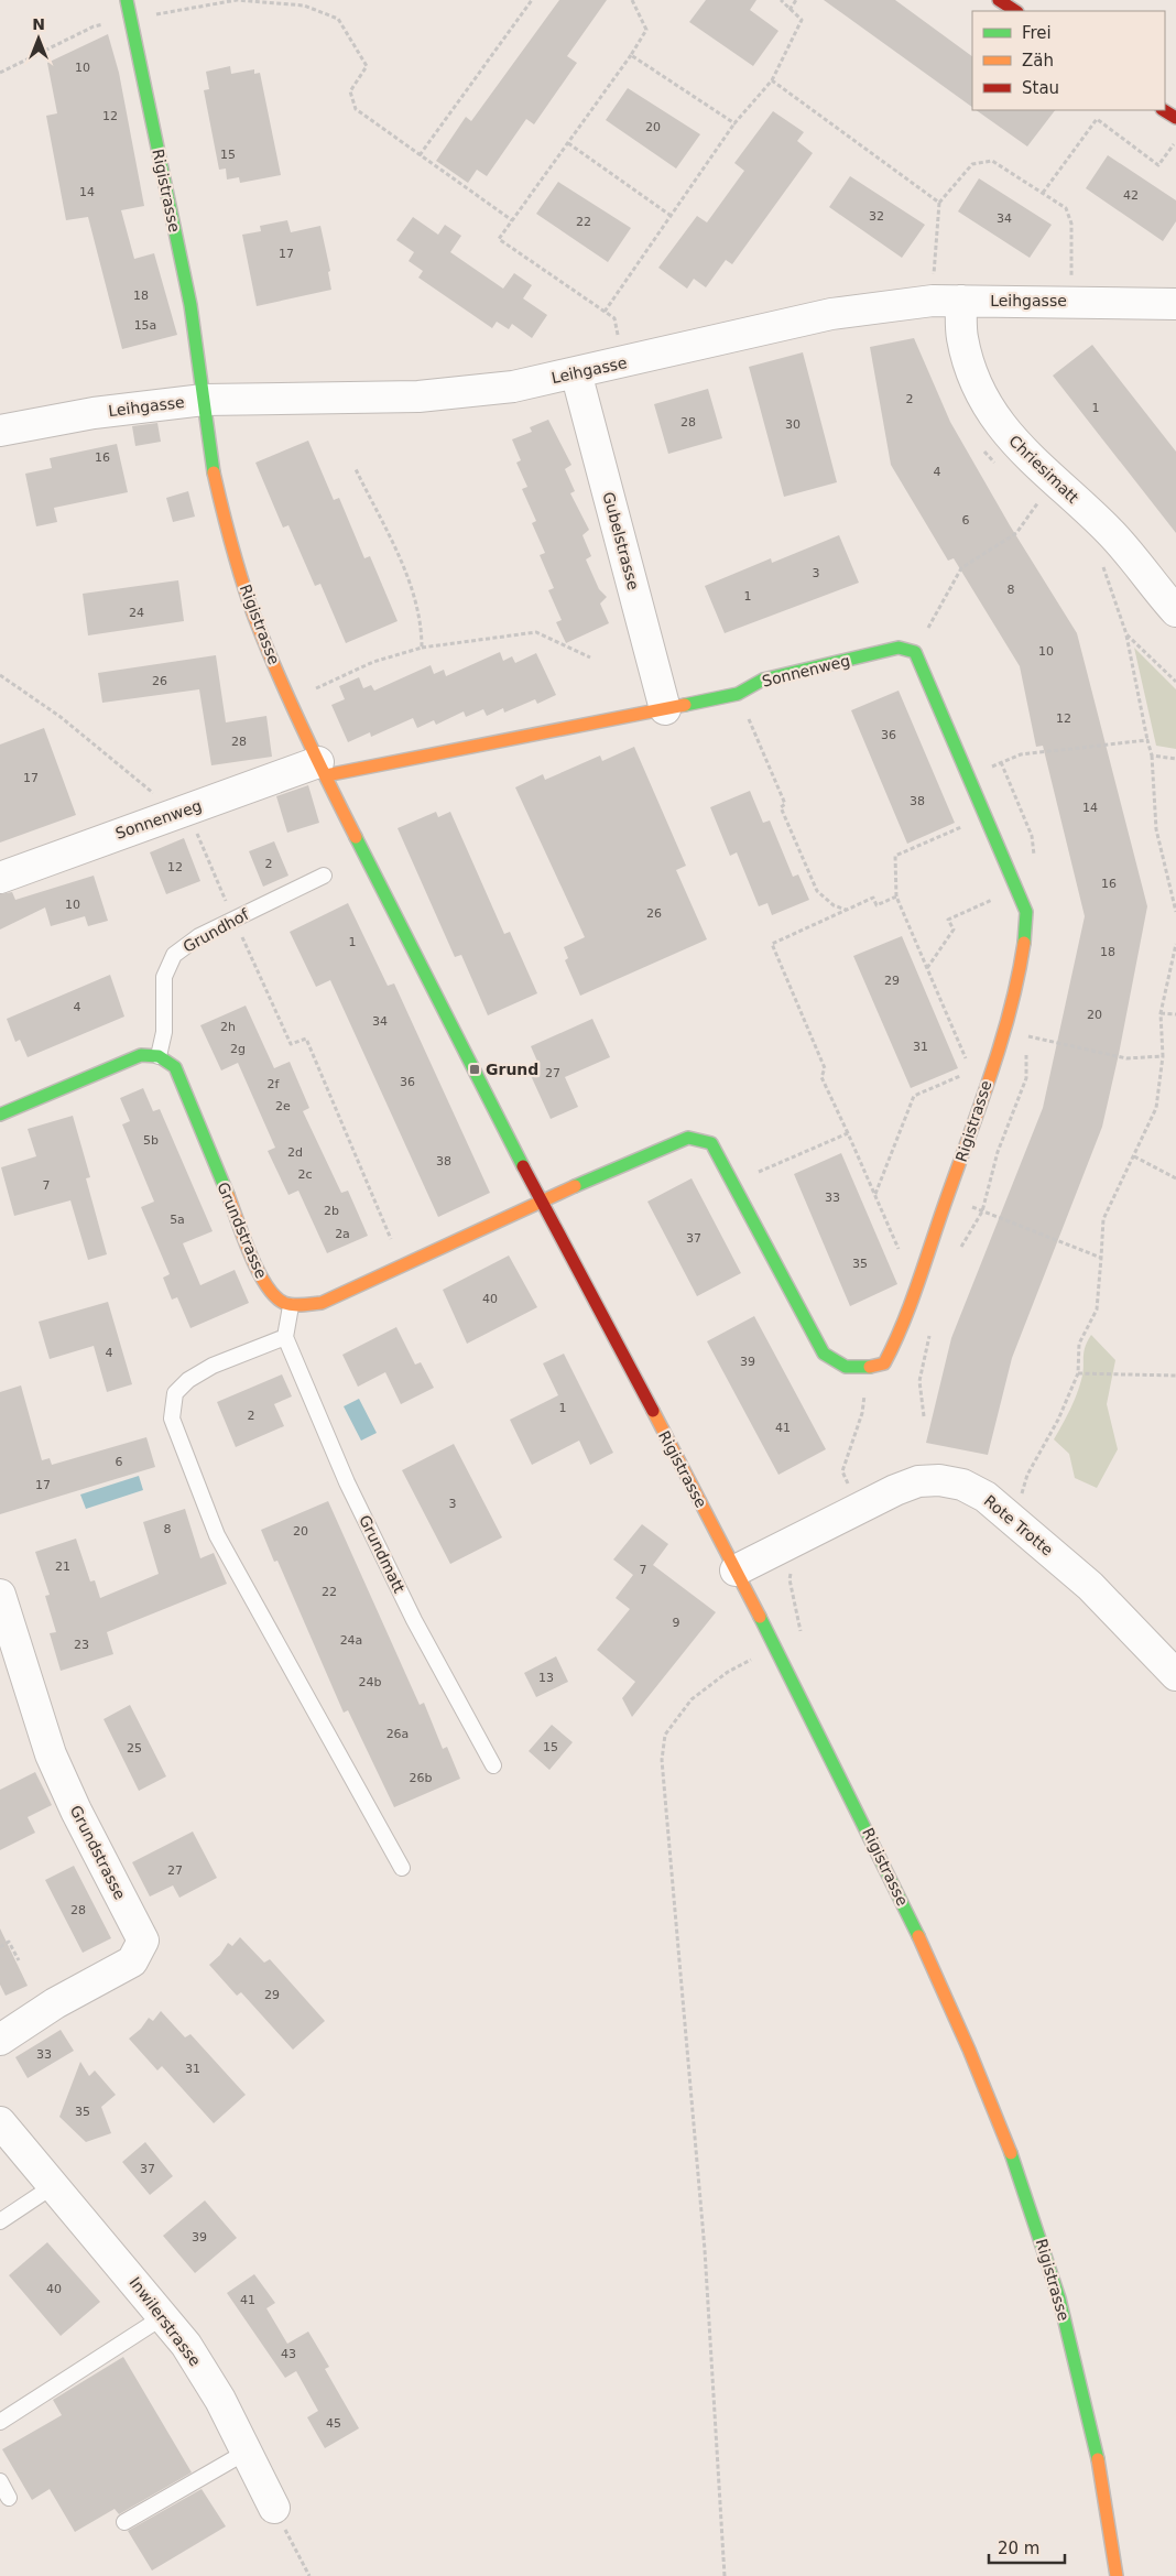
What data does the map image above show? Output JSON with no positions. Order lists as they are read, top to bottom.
{
  "streets": {
    "street": [
      "Rigistrasse",
      "Leihgasse",
      "Chriesimatt",
      "Gubelstrasse",
      "Sonnenweg",
      "Grundstrasse",
      "Rote Trotte",
      "Inwilerstrasse"
    ],
    "lane": ["Grundhof", "Grundmatt"]
  },
  "crossings": [
    ["Rigistrasse", "Leihgasse"],
    ["Rigistrasse", "Sonnenweg"],
    ["Rigistrasse", "Rote Trotte"],
    ["Leihgasse", "Chriesimatt"],
    ["Leihgasse", "Gubelstrasse"],
    ["Gubelstrasse", "Sonnenweg"],
    ["Grundhof", "Grundstrasse"]
  ],
  "places": {
    "transit": ["Grund"]
  },
  "house_numbers": [
    "10",
    "12",
    "20",
    "15",
    "14",
    "42",
    "32",
    "34",
    "22",
    "17",
    "18",
    "15a",
    "2",
    "1",
    "28",
    "30",
    "16",
    "4",
    "6",
    "3",
    "8",
    "1",
    "24",
    "10",
    "26",
    "12",
    "36",
    "28",
    "17",
    "38",
    "14",
    "2",
    "12",
    "16",
    "10",
    "26",
    "1",
    "18",
    "29",
    "4",
    "20",
    "34",
    "2h",
    "31",
    "2g",
    "27",
    "36",
    "2f",
    "2e",
    "5b",
    "2d",
    "38",
    "2c",
    "7",
    "33",
    "2b",
    "5a",
    "2a",
    "37",
    "35",
    "40",
    "4",
    "39",
    "1",
    "2",
    "41",
    "6",
    "17",
    "3",
    "8",
    "20",
    "21",
    "7",
    "22",
    "9",
    "24a",
    "23",
    "13",
    "24b",
    "26a",
    "15",
    "25",
    "26b",
    "27",
    "28",
    "29",
    "33",
    "31",
    "35",
    "37",
    "39",
    "40",
    "41",
    "43",
    "45"
  ],
  "legend": ["Frei", "Zäh", "Stau"],
  "scale_bar": "20 m",
  "north": "top"
}
